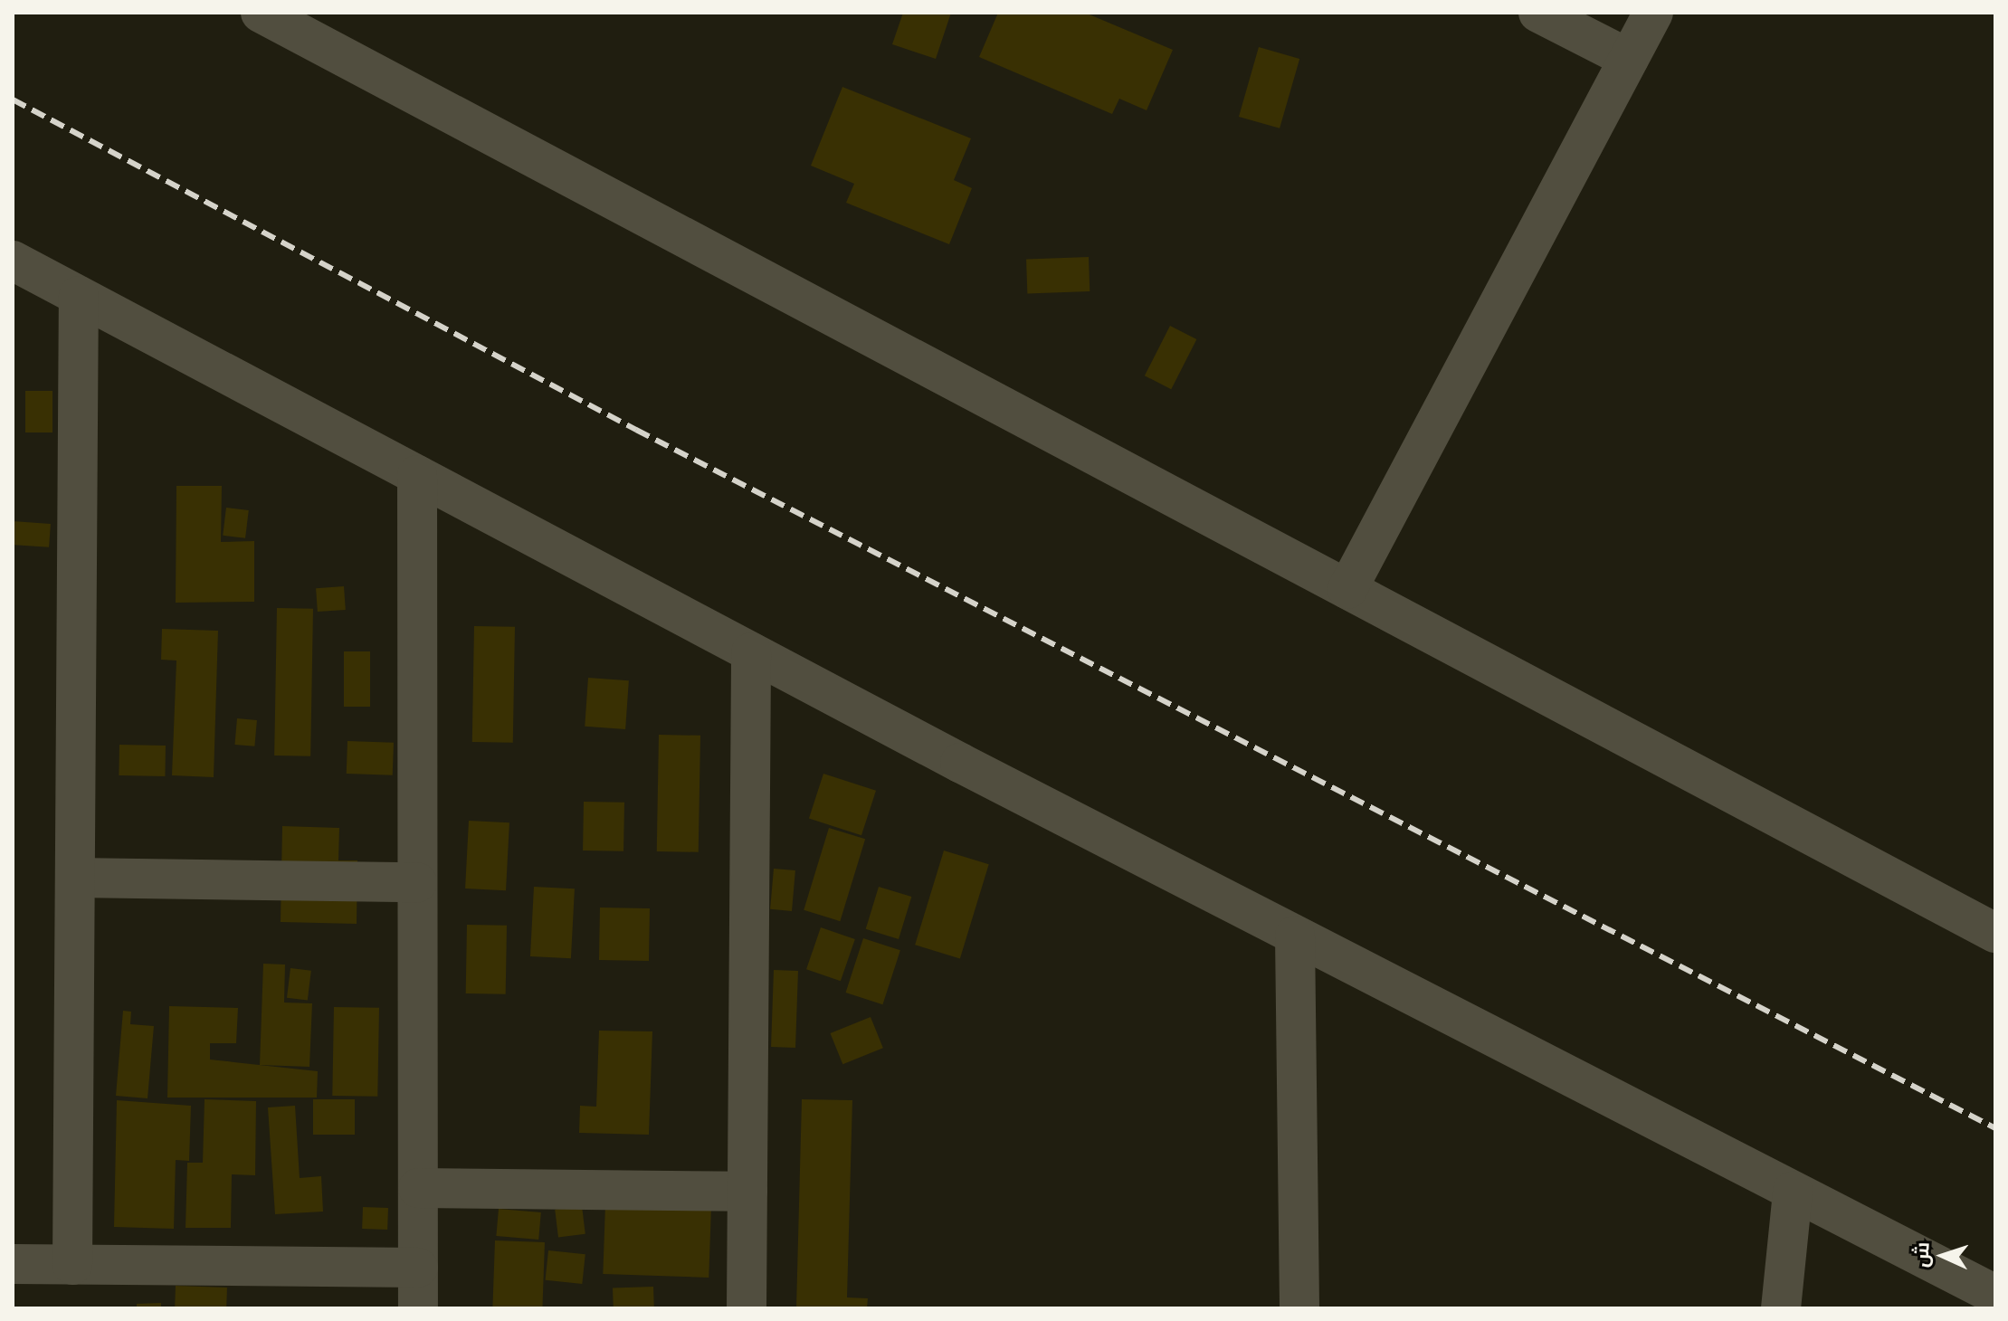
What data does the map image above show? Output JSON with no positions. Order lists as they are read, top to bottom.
{
  "north": "left"
}
